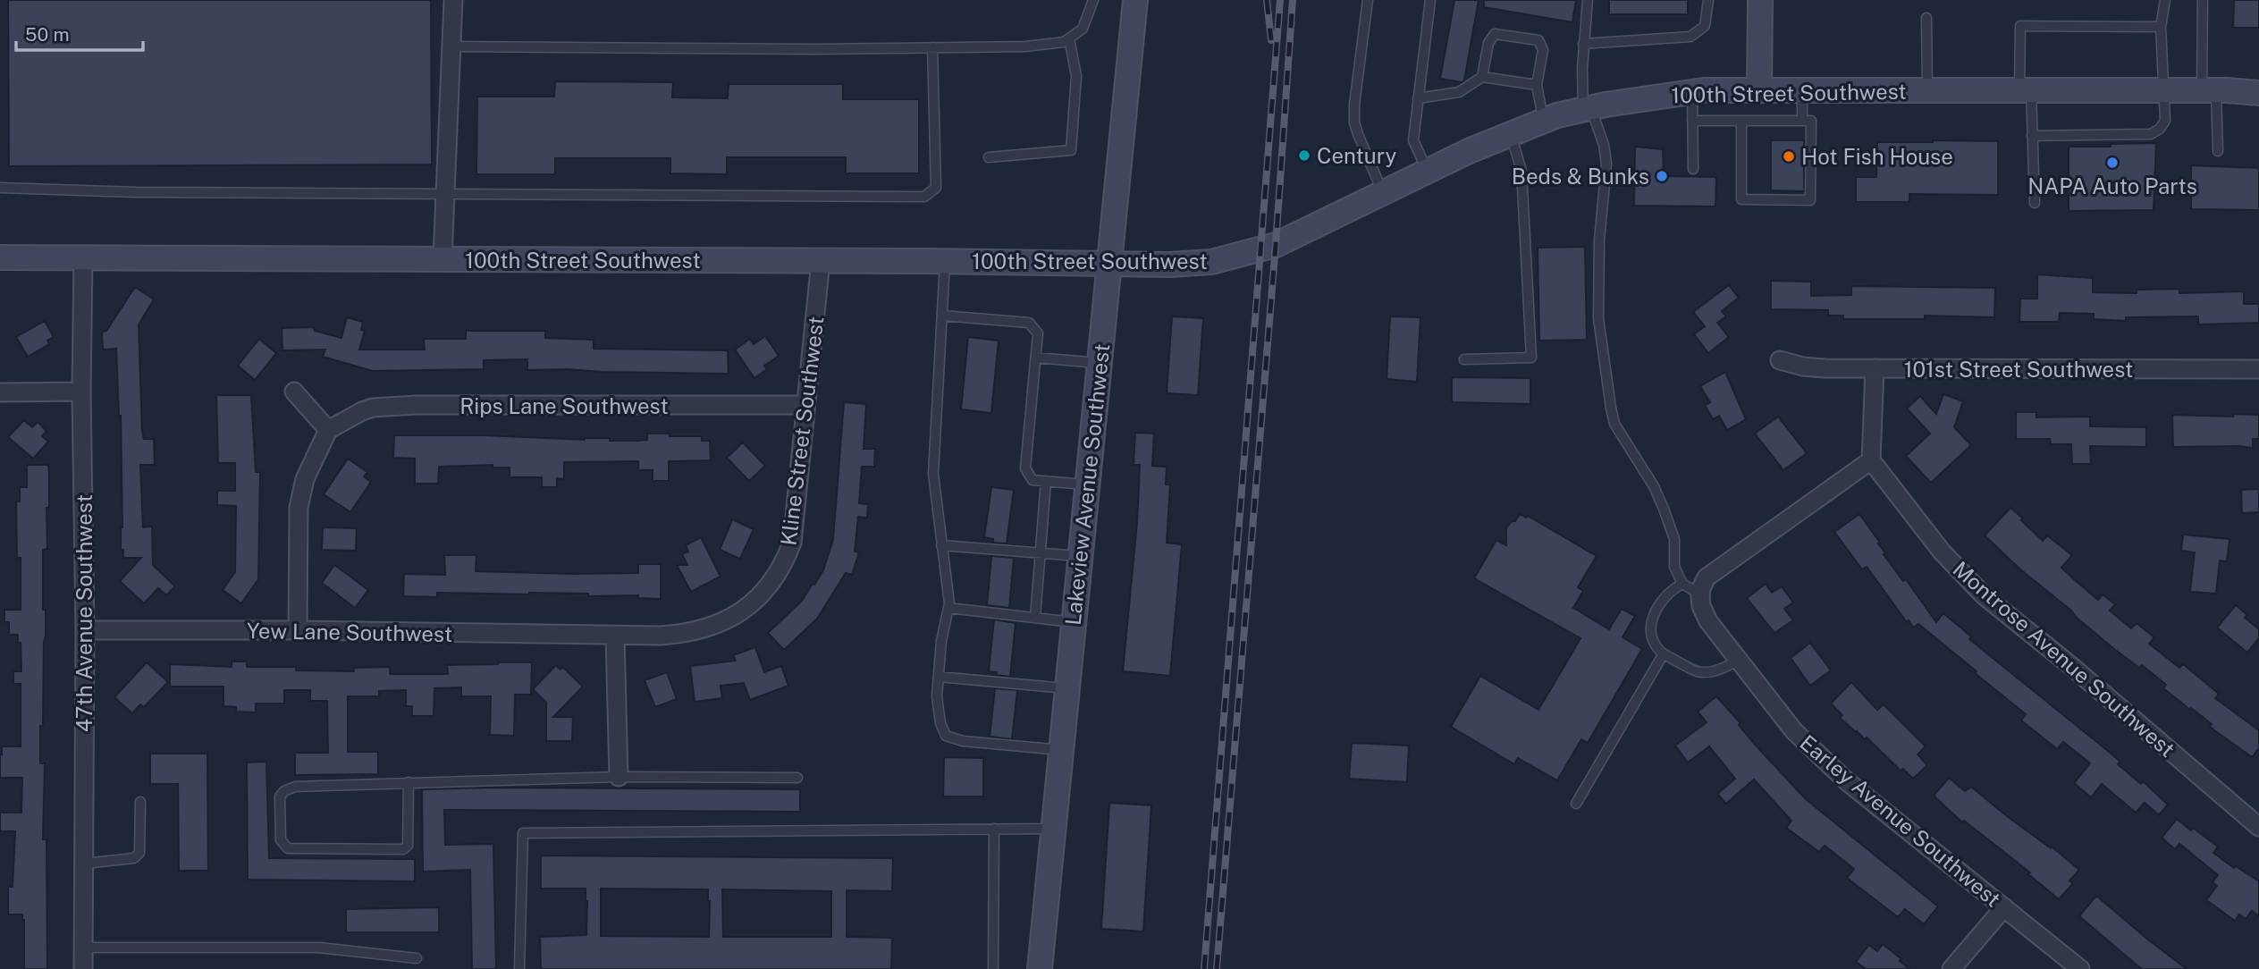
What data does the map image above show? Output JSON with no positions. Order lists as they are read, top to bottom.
{
  "streets": {
    "main road": ["100th Street Southwest", "Lakeview Avenue Southwest"],
    "street": [
      "101st Street Southwest",
      "Rips Lane Southwest",
      "Kline Street Southwest",
      "47th Avenue Southwest",
      "Yew Lane Southwest",
      "Montrose Avenue Southwest",
      "Earley Avenue Southwest"
    ]
  },
  "crossings": [
    ["100th Street Southwest", "Kline Street Southwest"],
    ["100th Street Southwest", "Lakeview Avenue Southwest"],
    ["100th Street Southwest", "47th Avenue Southwest"],
    ["Rips Lane Southwest", "Kline Street Southwest"],
    ["Kline Street Southwest", "Yew Lane Southwest"],
    ["47th Avenue Southwest", "Yew Lane Southwest"]
  ],
  "places": [
    "Century",
    "Hot Fish House",
    "NAPA Auto Parts",
    "Beds & Bunks"
  ],
  "scale_bar": "50 m"
}
